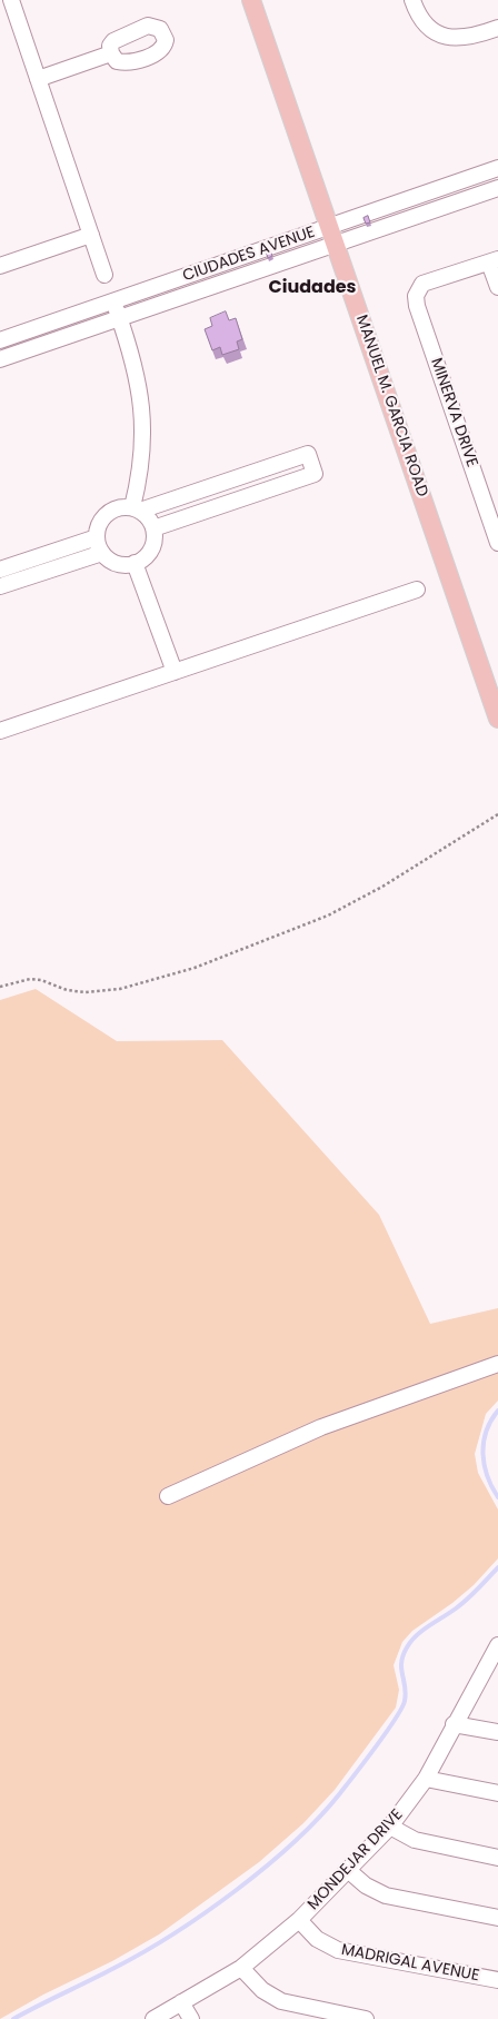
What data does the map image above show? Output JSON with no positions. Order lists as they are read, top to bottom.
{
  "streets": {
    "main road": ["MANUEL M. GARCIA ROAD"],
    "street": [
      "CIUDADES AVENUE",
      "MINERVA DRIVE",
      "MONDEJAR DRIVE",
      "MADRIGAL AVENUE"
    ]
  },
  "crossings": [
    ["CIUDADES AVENUE", "MANUEL M. GARCIA ROAD"],
    ["MONDEJAR DRIVE", "MADRIGAL AVENUE"]
  ],
  "districts": ["Ciudades"]
}
